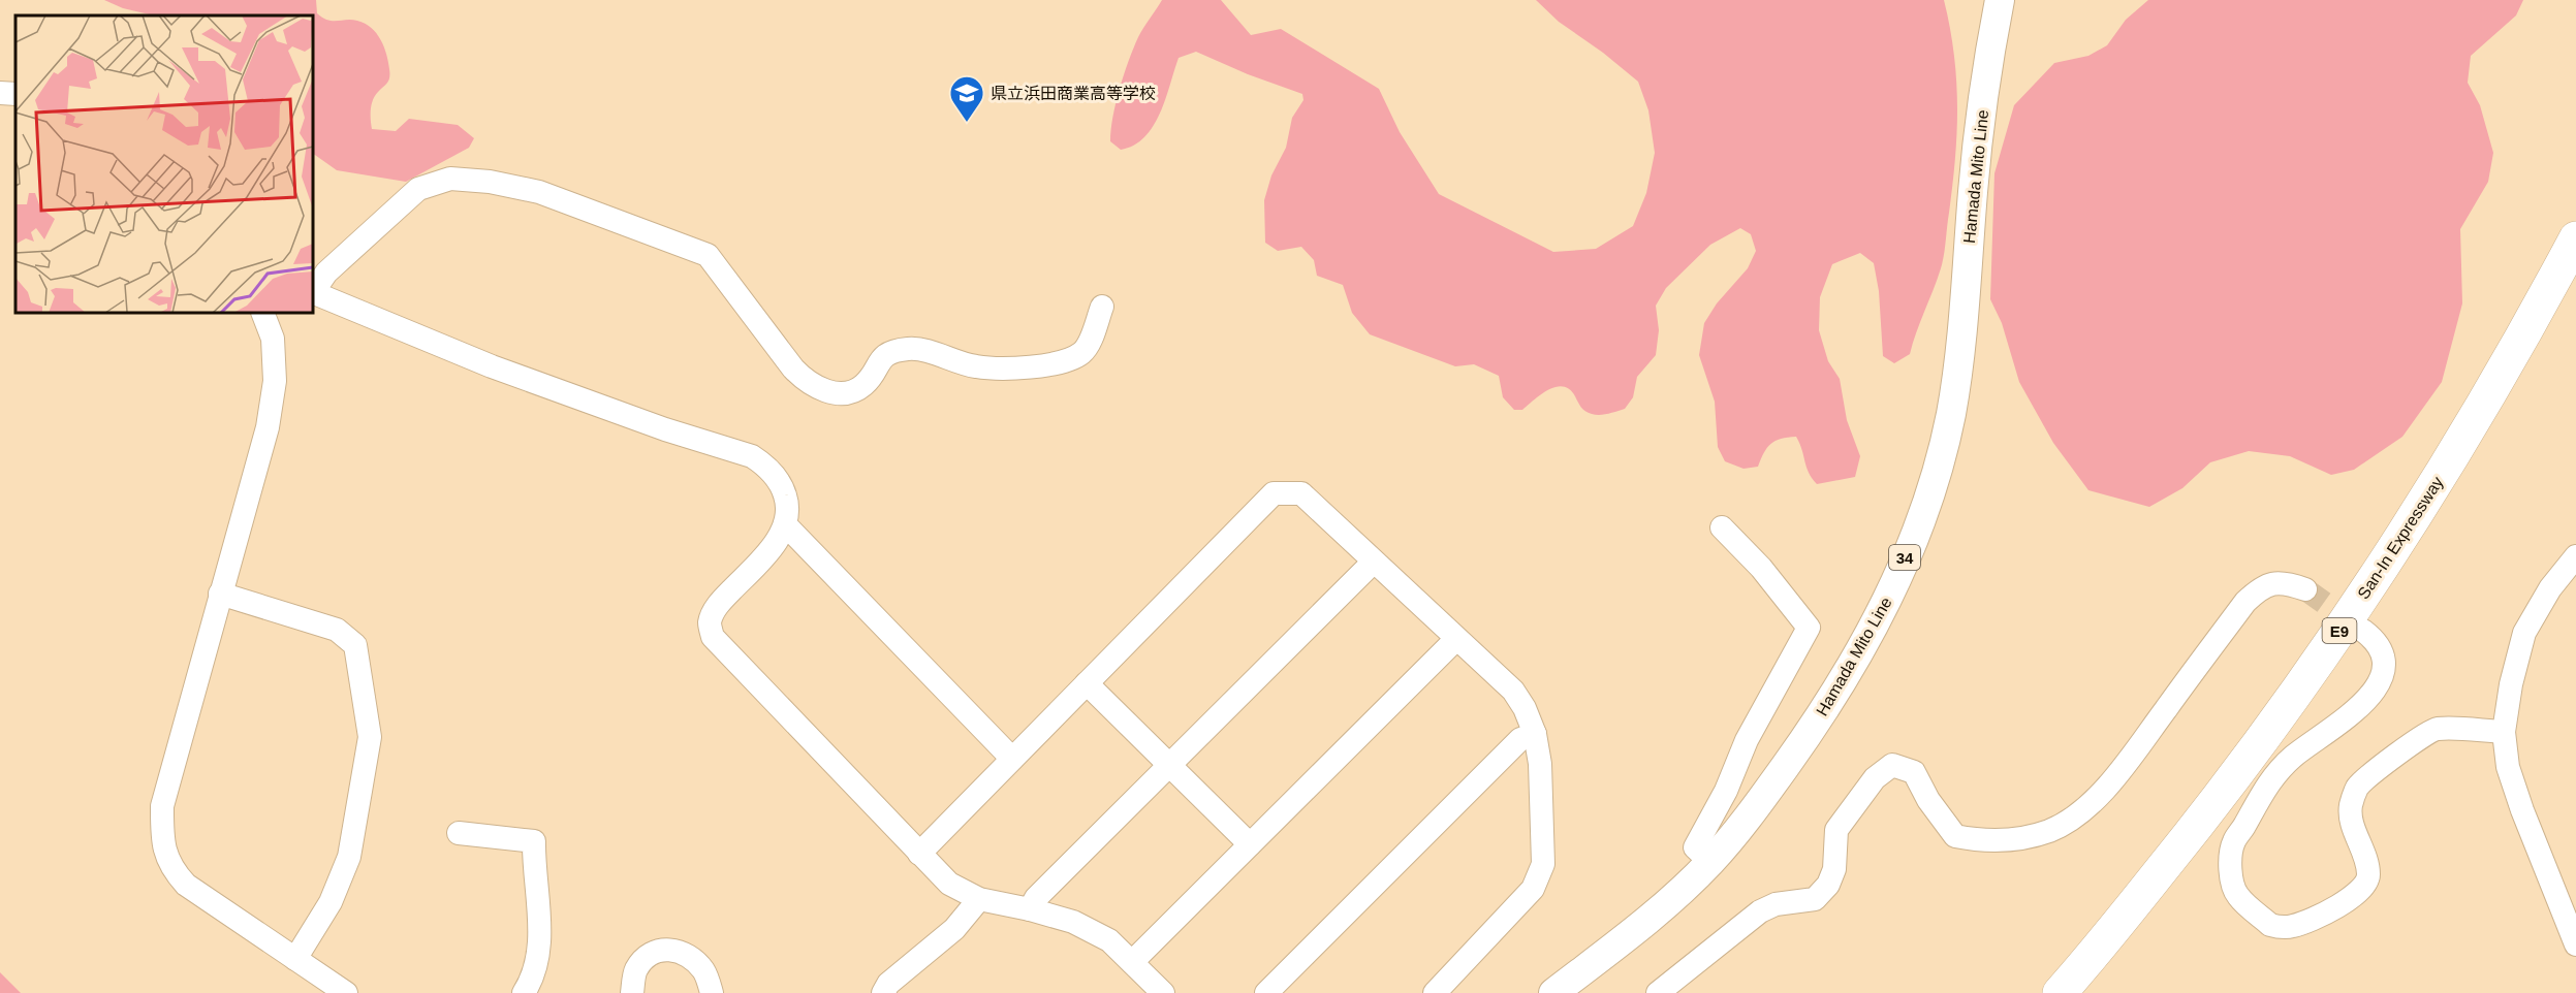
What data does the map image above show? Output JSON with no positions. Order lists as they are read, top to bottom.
{
  "streets": {
    "highway": ["San-In Expressway", "E9"],
    "main road": ["Hamada Mito Line", "34"]
  },
  "places": {
    "school or university": ["県立浜田商業高等学校"]
  }
}
